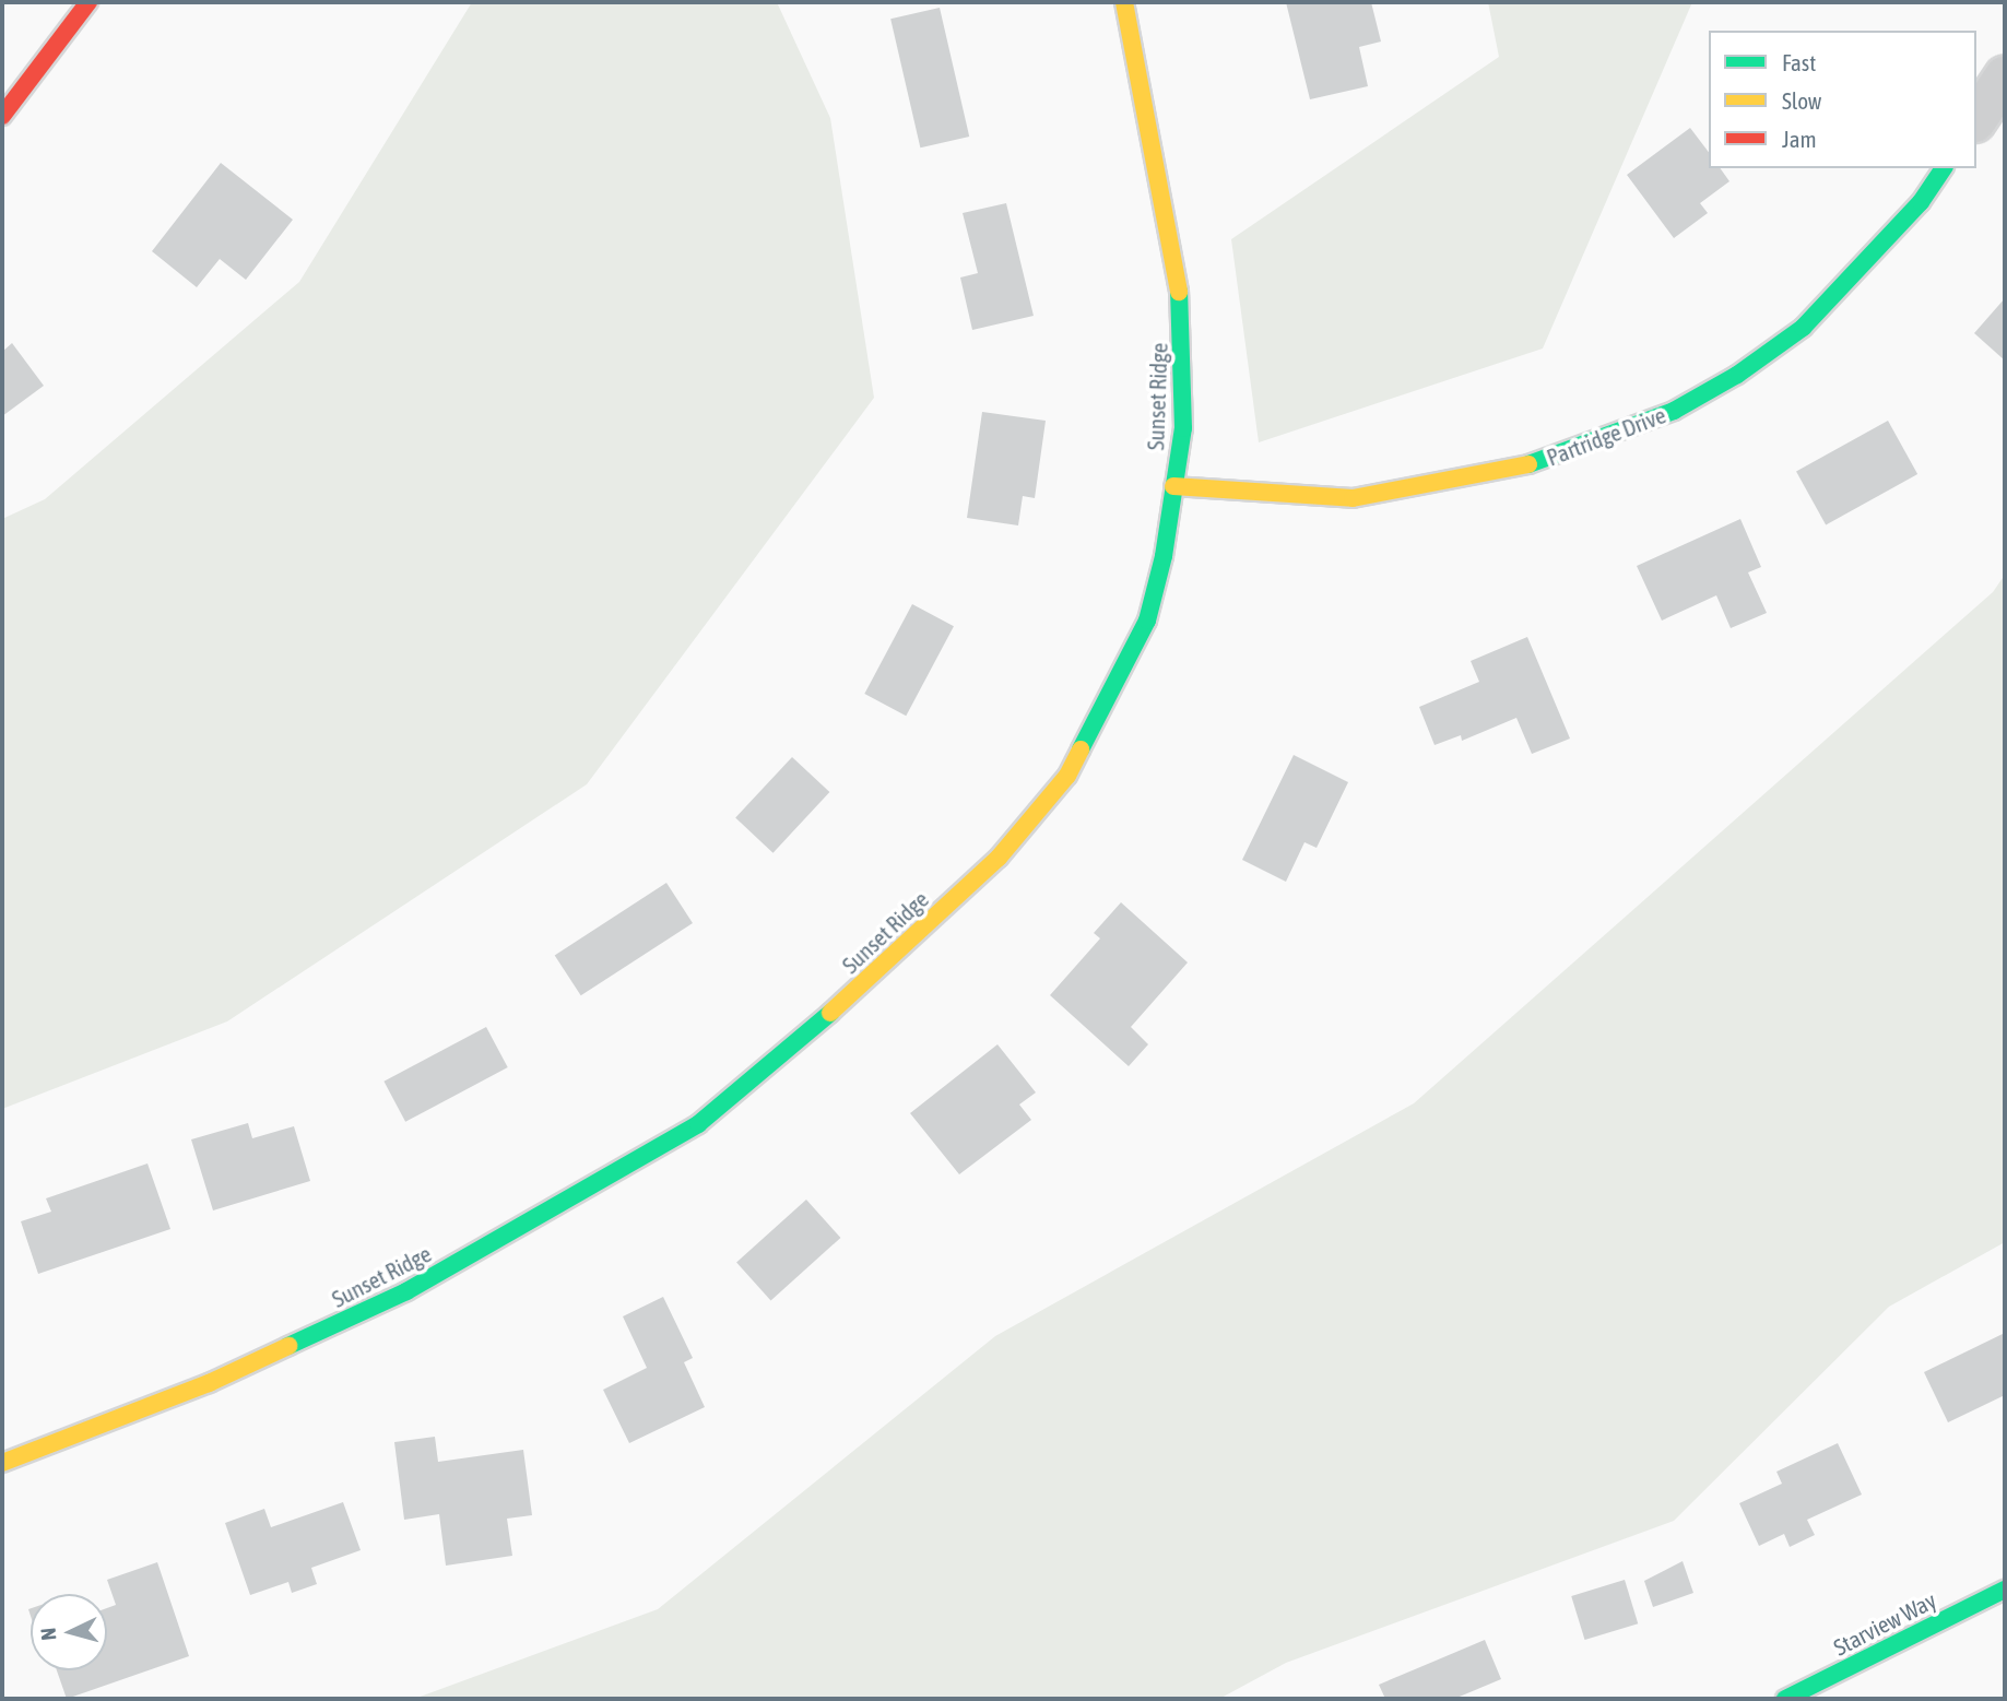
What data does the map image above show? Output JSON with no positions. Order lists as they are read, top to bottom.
{
  "streets": {
    "street": ["Sunset Ridge", "Partridge Drive", "Starview Way"]
  },
  "crossings": [
    ["Sunset Ridge", "Partridge Drive"]
  ],
  "legend": ["Fast", "Slow", "Jam"],
  "north": "left"
}
